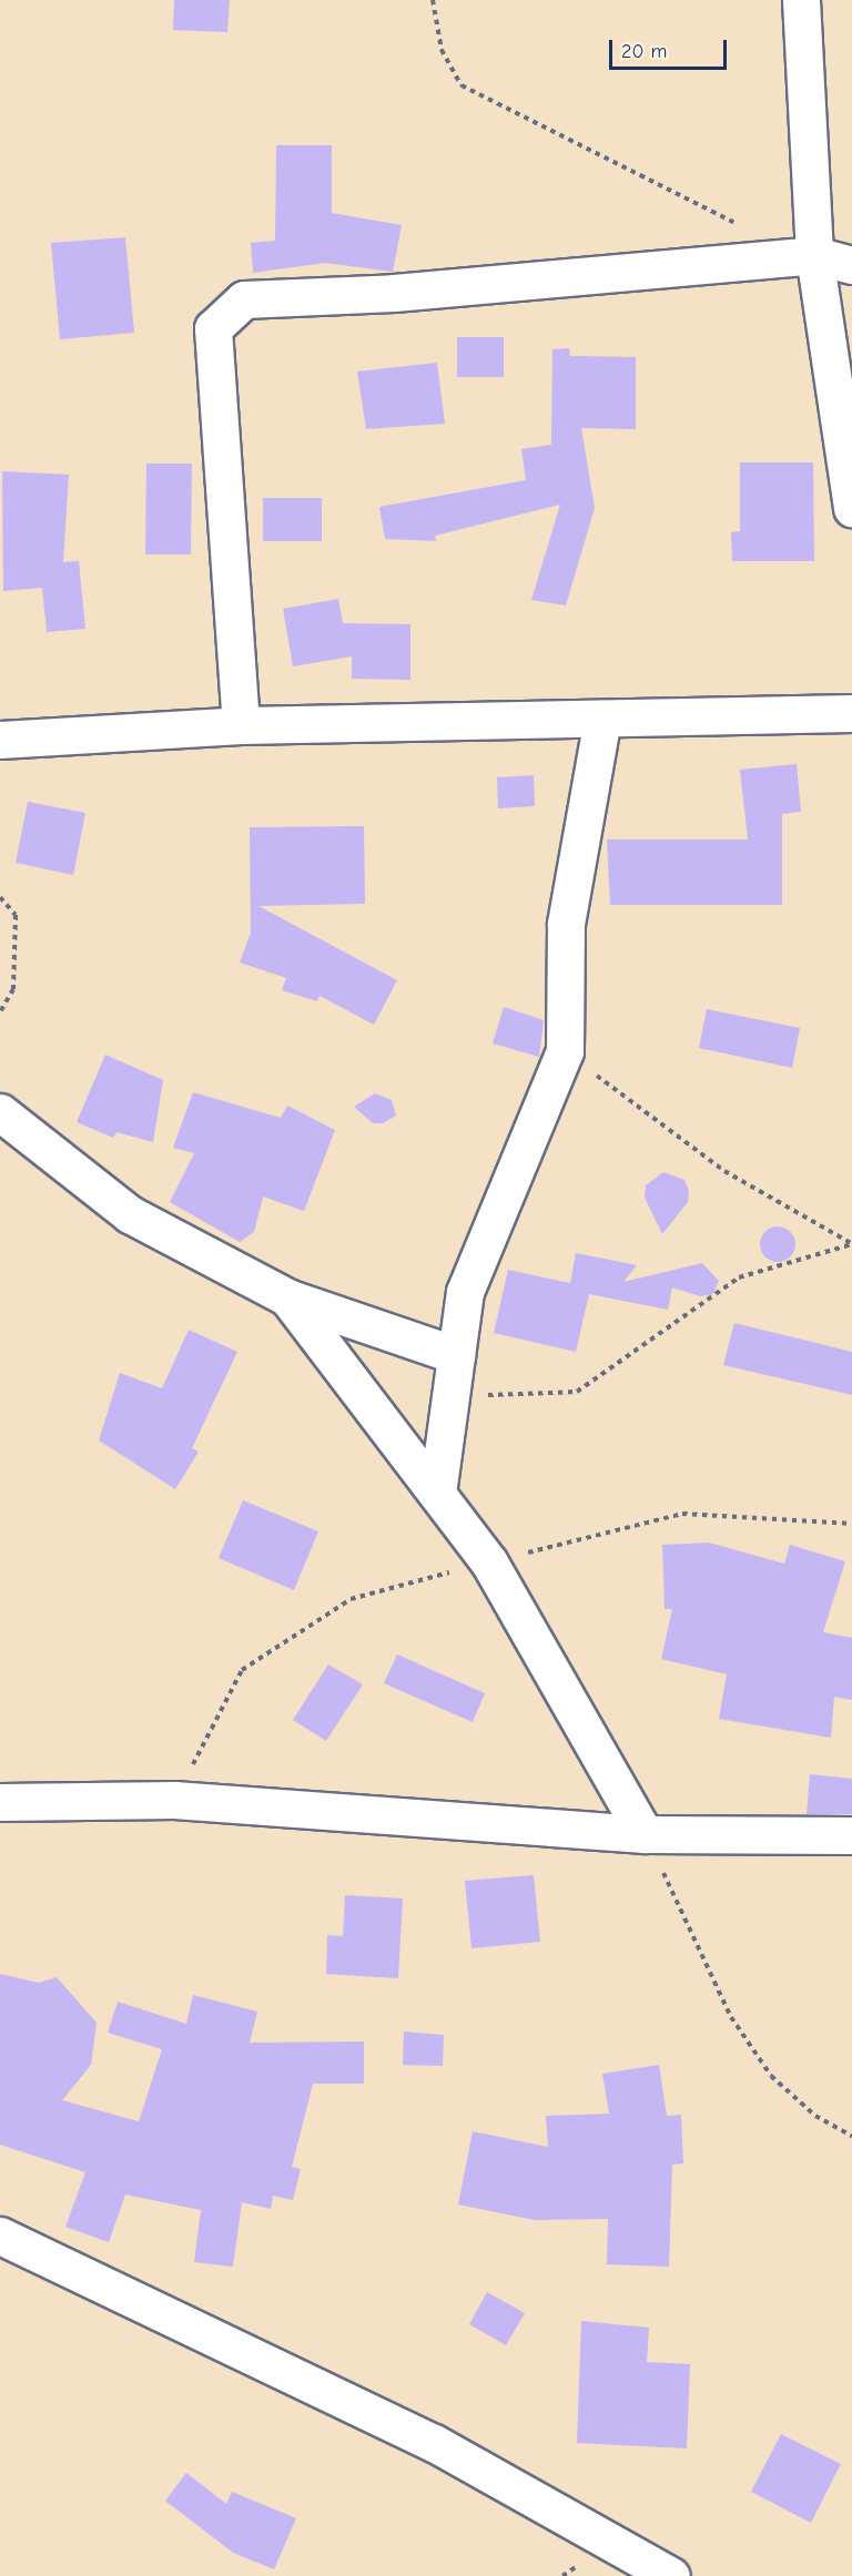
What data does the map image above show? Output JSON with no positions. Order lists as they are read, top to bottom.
{
  "scale_bar": "20 m"
}
